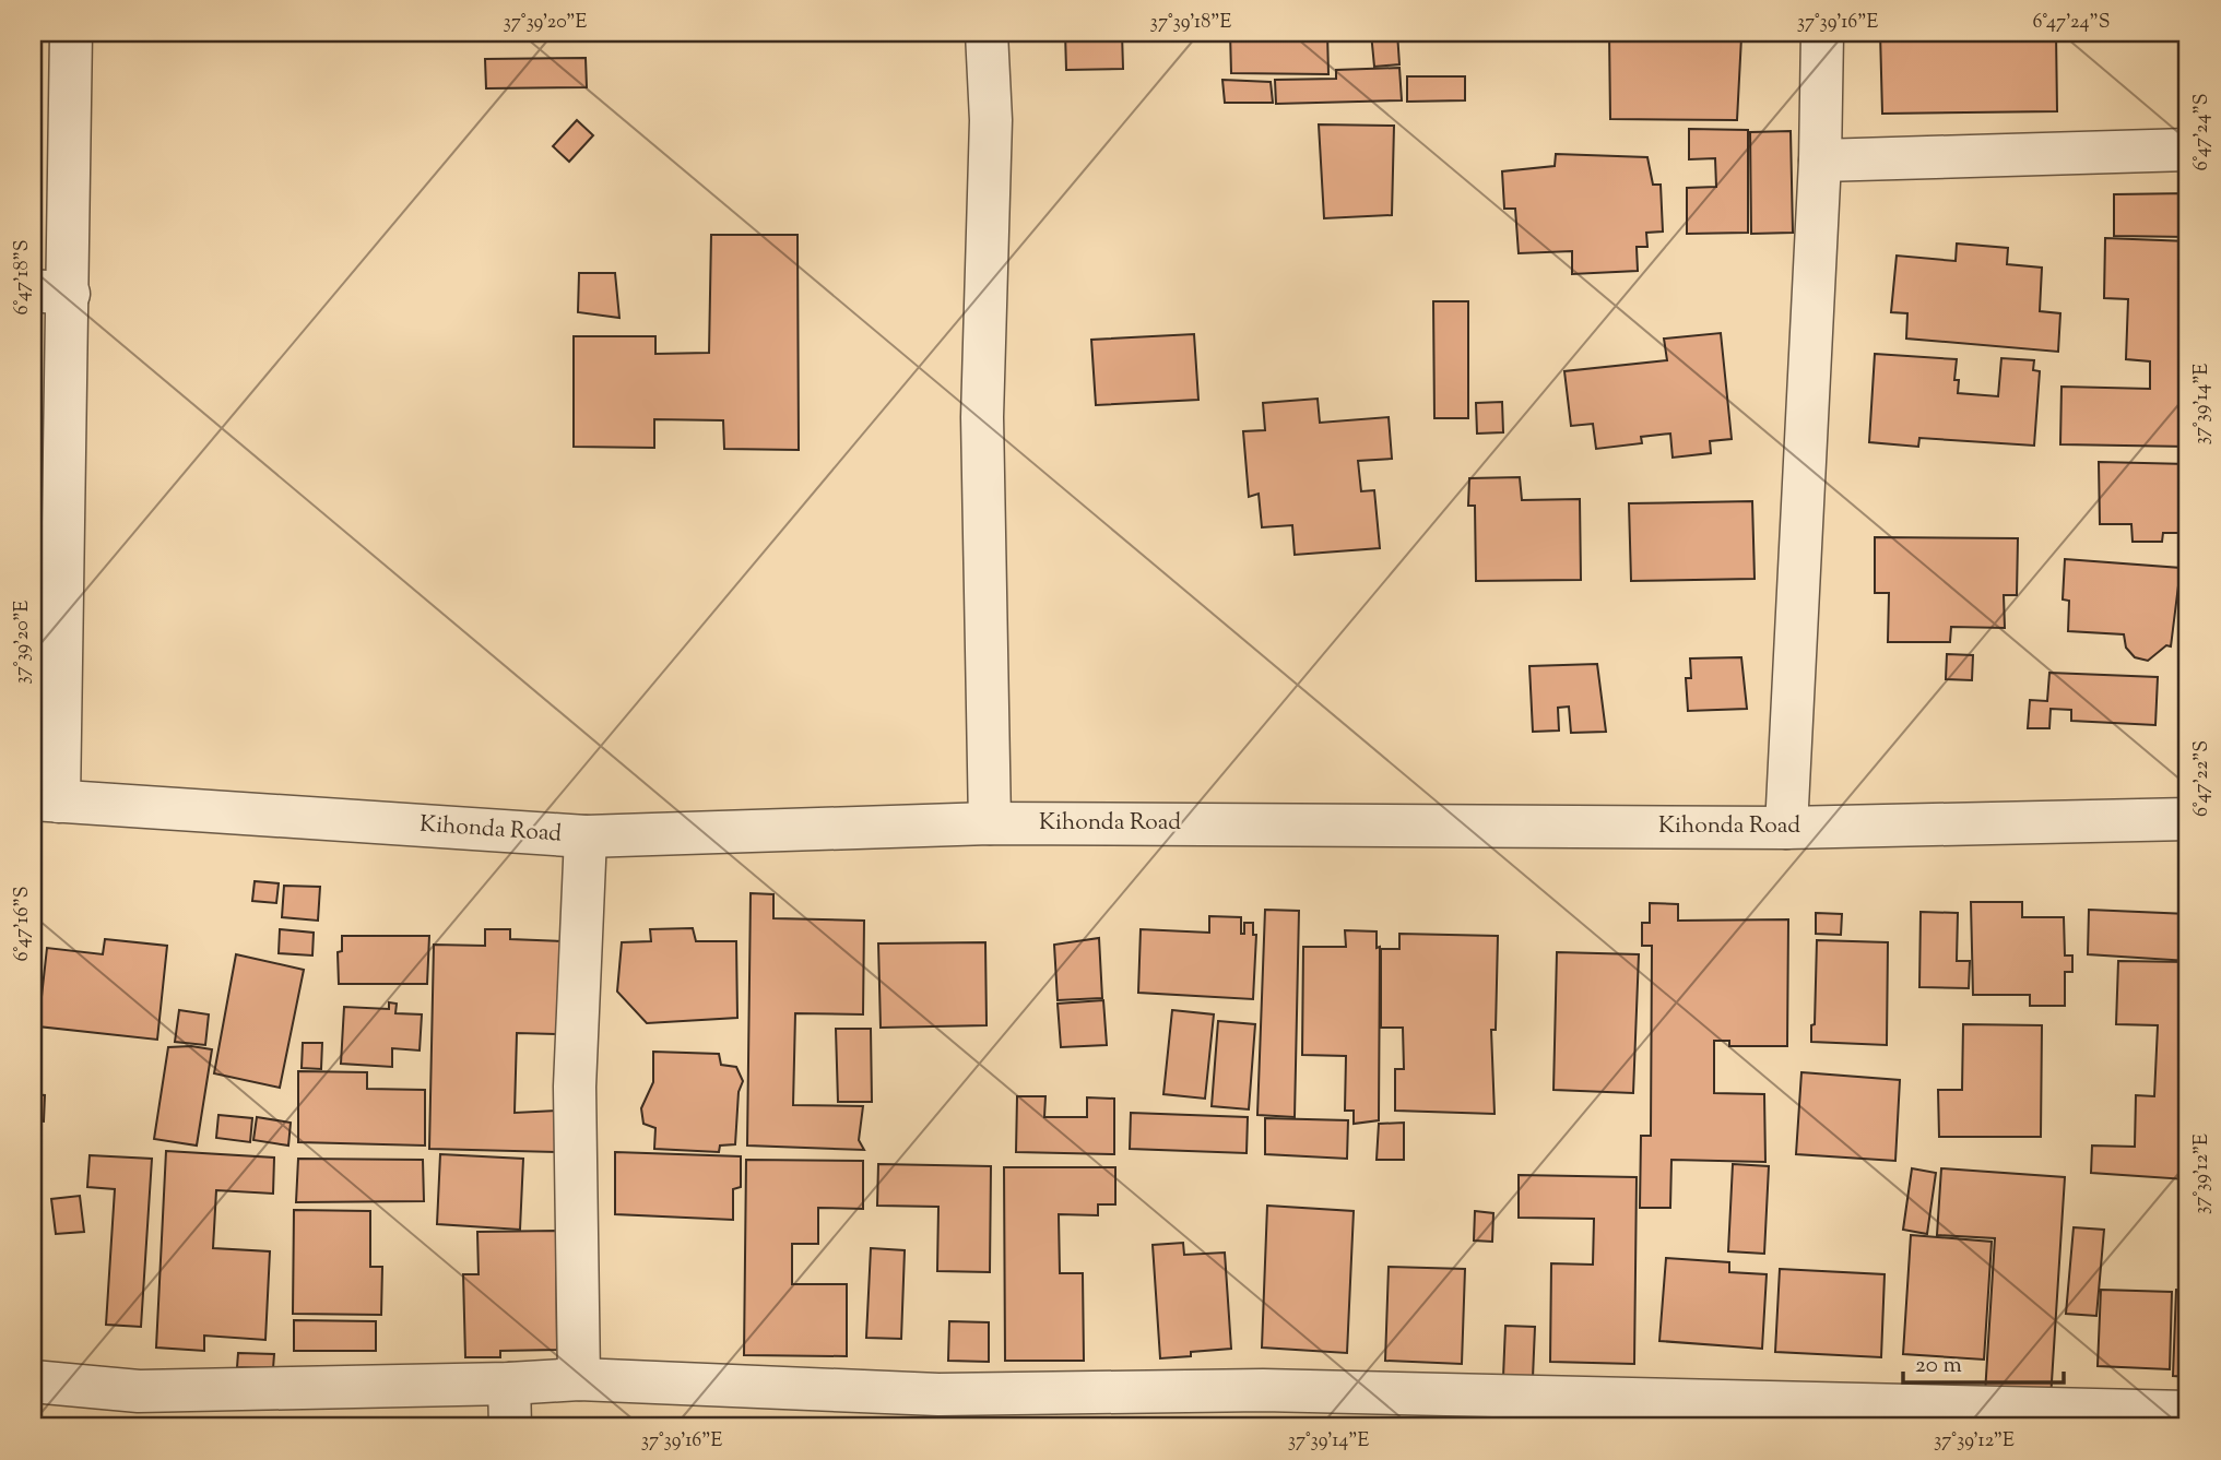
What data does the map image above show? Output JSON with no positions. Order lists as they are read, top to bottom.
{
  "streets": {
    "street": ["Kihonda Road"]
  },
  "scale_bar": "20 m",
  "coordinates": [
    "37°39'20\"E",
    "37°39'18\"E",
    "37°39'16\"E",
    "6°47'24\"S",
    "6°47'18\"S",
    "37°39'14\"E",
    "6°47'22\"S",
    "6°47'16\"S",
    "37°39'12\"E"
  ]
}
